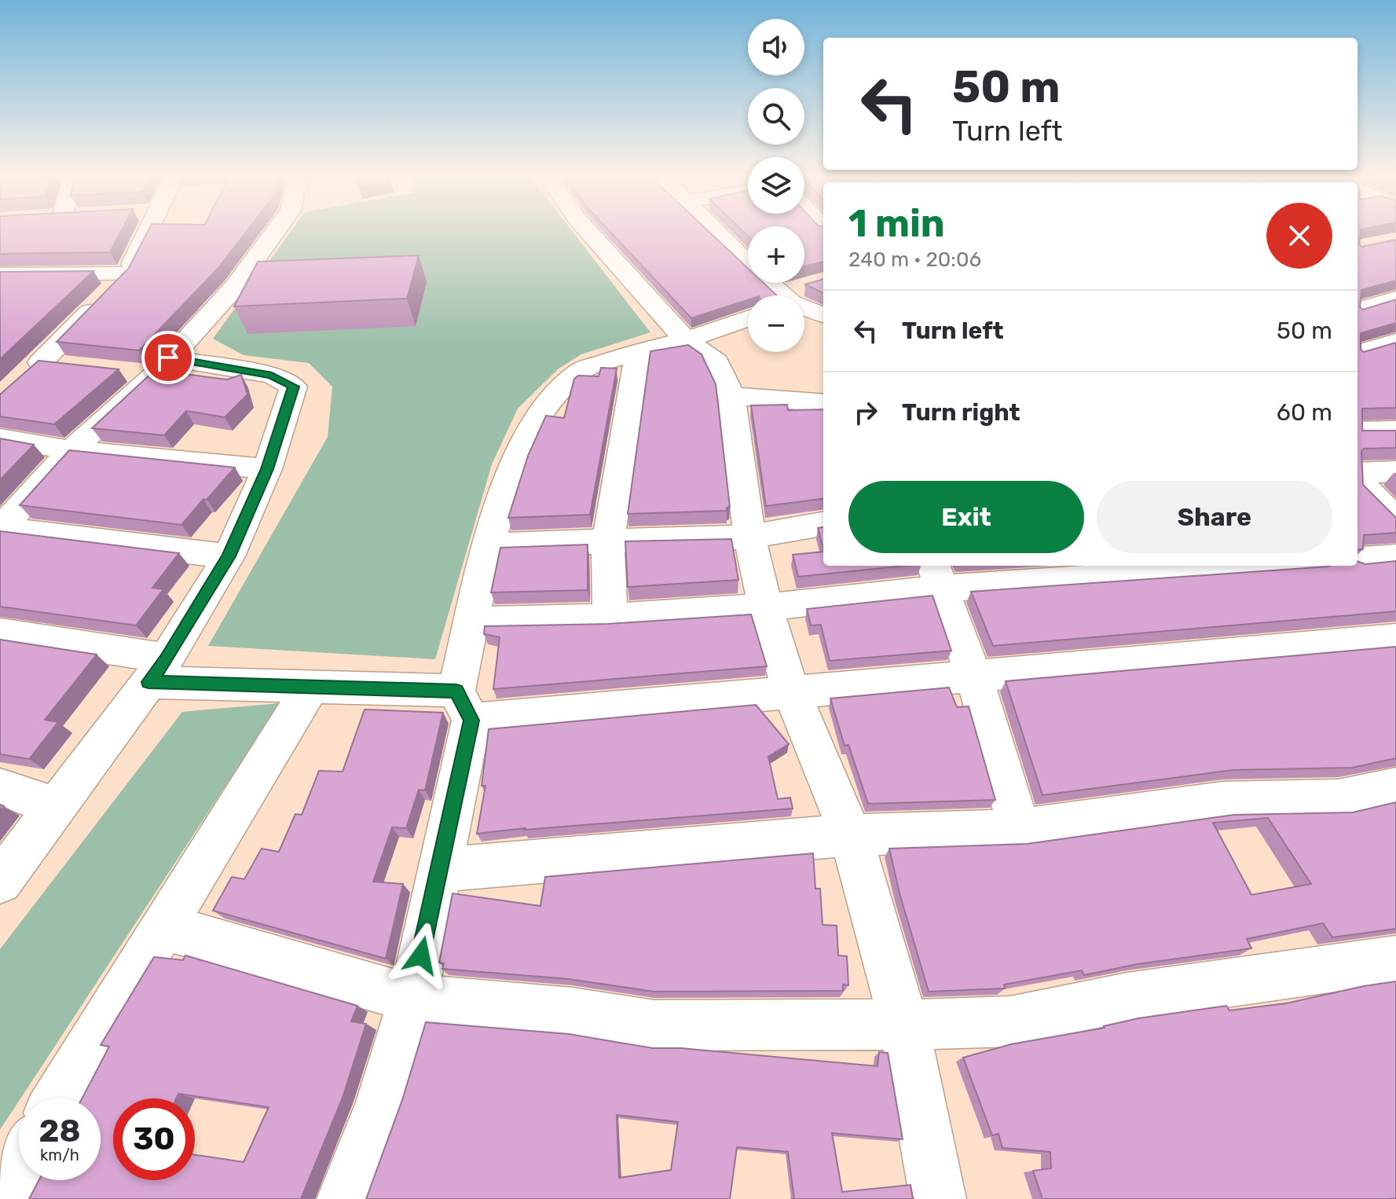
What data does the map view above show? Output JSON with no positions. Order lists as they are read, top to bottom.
{
  "page": {
    "map_buttons": ["+", "−"],
    "turn": ["50 m", "Turn left"],
    "heading": ["1 min", "240 m · 20:06"],
    "list": [
      {
        "name": "Turn left",
        "value": "50 m"
      },
      {
        "name": "Turn right",
        "value": "60 m"
      }
    ],
    "buttons": ["Exit", "Share"],
    "speed": "28 km/h",
    "limit": "30"
  }
}
